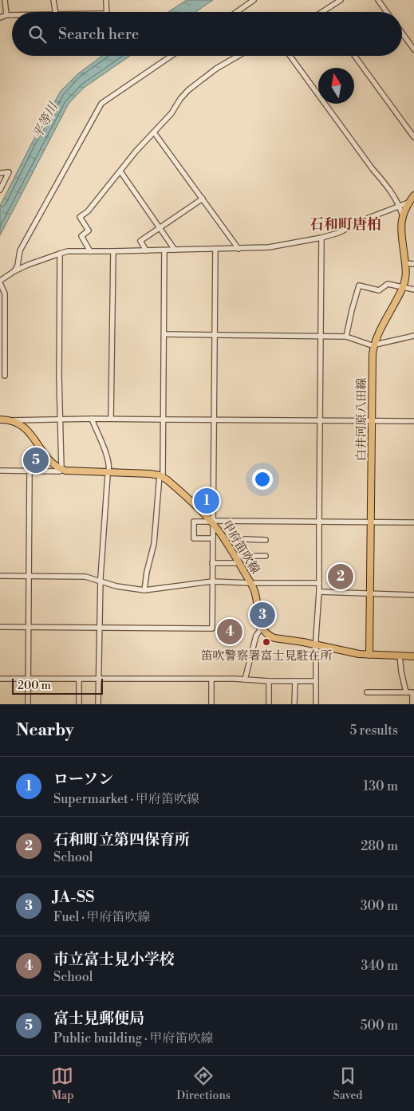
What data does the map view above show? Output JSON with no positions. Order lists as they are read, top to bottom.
{
  "streets": {
    "main road": ["白井河原八田線", "甲府笛吹線"]
  },
  "districts": ["石和町唐柏"],
  "water": ["平等川"],
  "places": ["笛吹警察署富士見駐在所"],
  "scale_bar": "200 m",
  "north": "top",
  "page": {
    "search": "Search here",
    "pins": [
      "5",
      "1",
      "2",
      "3",
      "4"
    ],
    "scale": "200 m",
    "heading": ["Nearby", "5 results"],
    "list": [
      {
        "mark": "1",
        "name": "ローソン",
        "note": "Supermarket · 甲府笛吹線",
        "value": "130 m"
      },
      {
        "mark": "2",
        "name": "石和町立第四保育所",
        "note": "School",
        "value": "280 m"
      },
      {
        "mark": "3",
        "name": "JA-SS",
        "note": "Fuel · 甲府笛吹線",
        "value": "300 m"
      },
      {
        "mark": "4",
        "name": "市立富士見小学校",
        "note": "School",
        "value": "340 m"
      },
      {
        "mark": "5",
        "name": "富士見郵便局",
        "note": "Public building · 甲府笛吹線",
        "value": "500 m"
      }
    ],
    "nav": ["Map", "Directions", "Saved"]
  }
}
